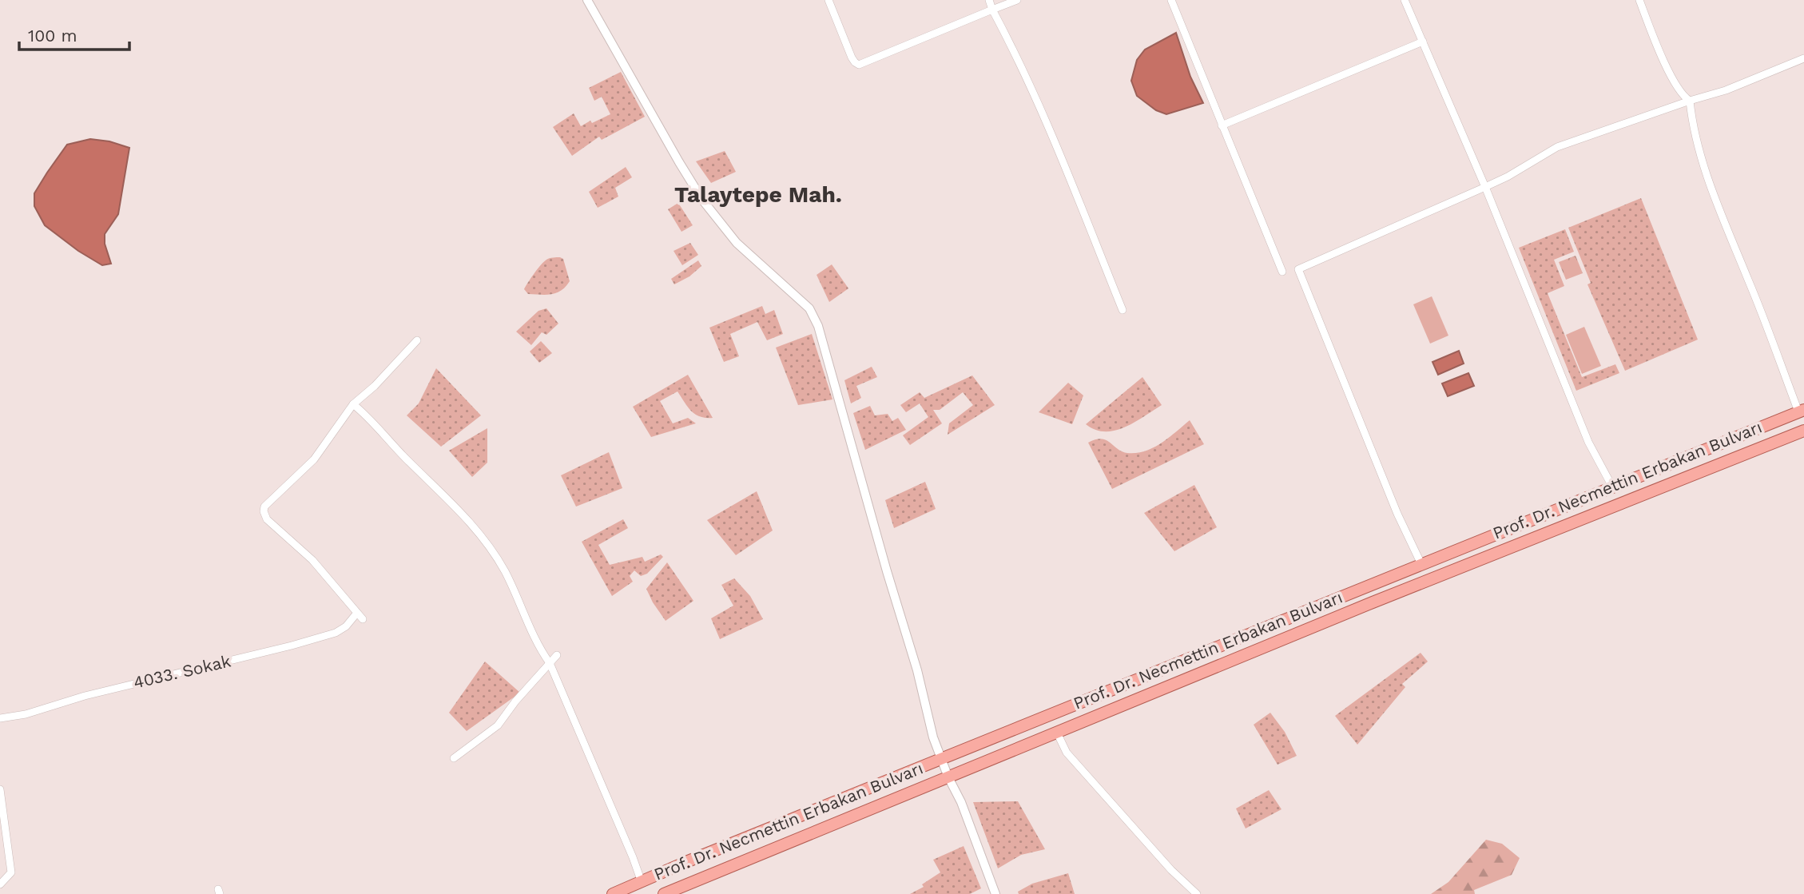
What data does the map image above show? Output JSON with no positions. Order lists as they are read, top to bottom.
{
  "streets": {
    "main road": ["Prof. Dr. Necmettin Erbakan Bulvarı"],
    "street": ["4033. Sokak"]
  },
  "districts": ["Talaytepe Mah."],
  "scale_bar": "100 m"
}
